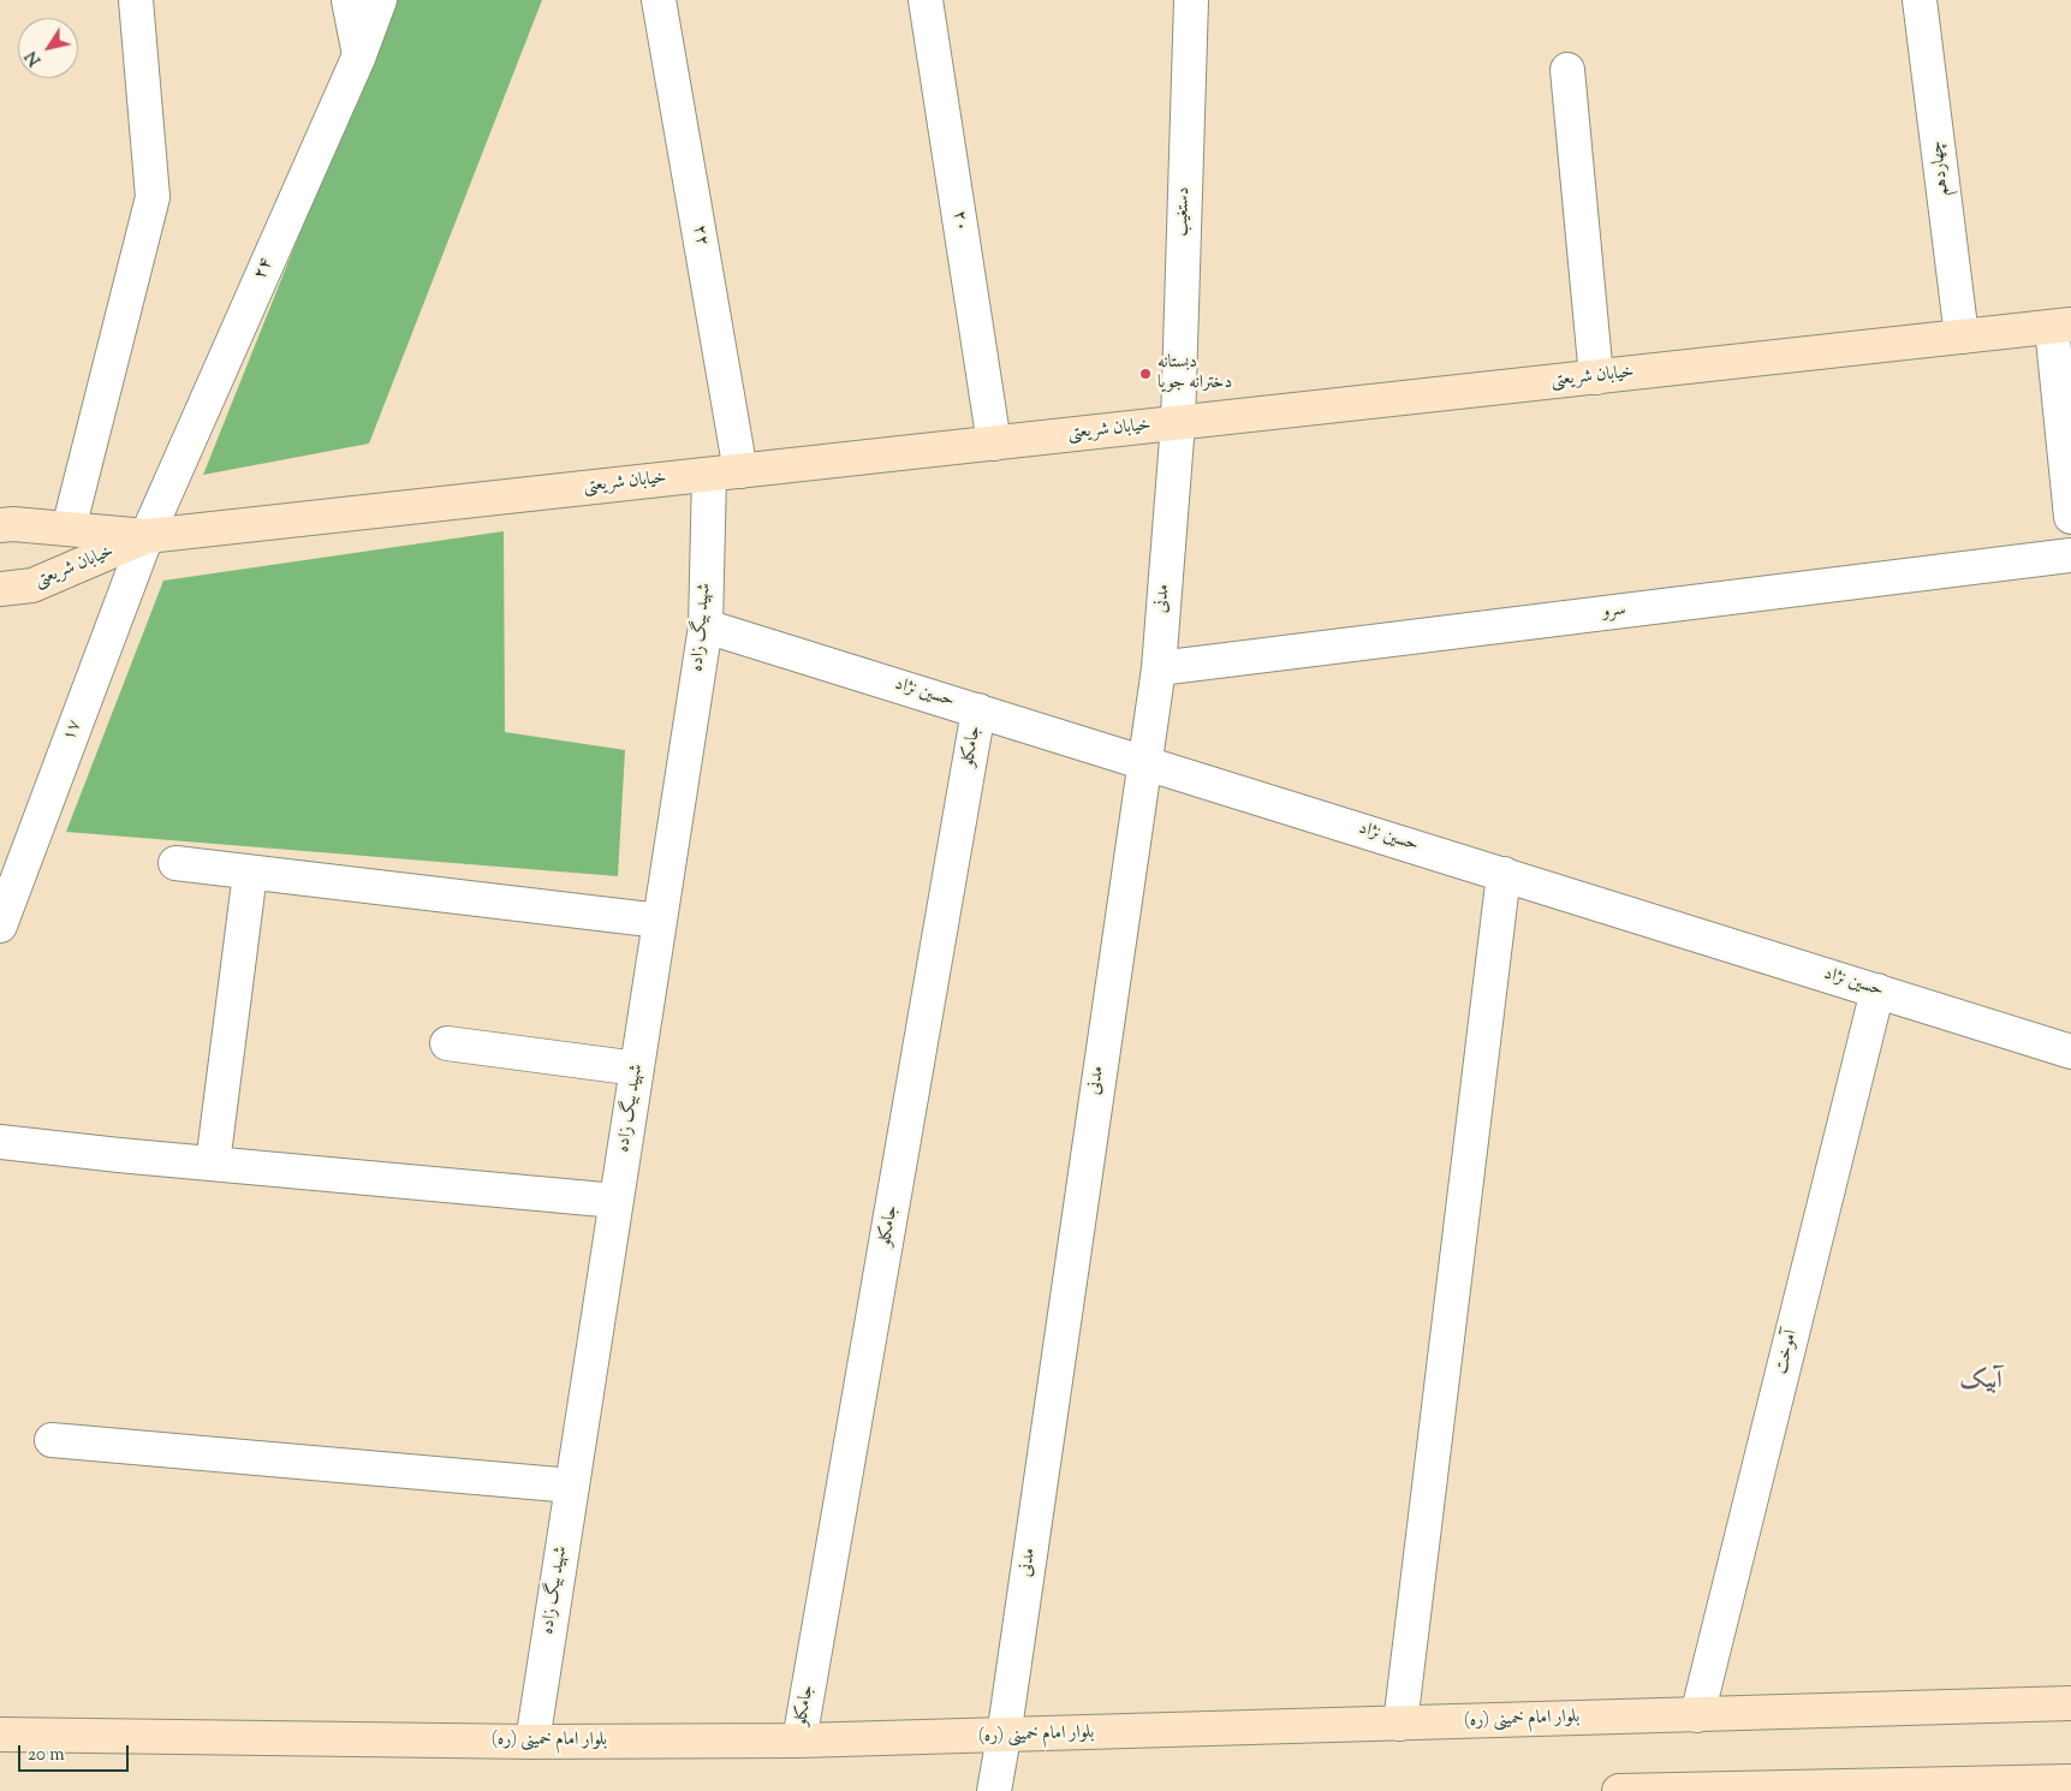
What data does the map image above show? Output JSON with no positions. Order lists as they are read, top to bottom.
{
  "streets": {
    "main road": ["خیابان شریعتی", "بلوار امام خمینی (ره)"],
    "street": [
      "چهاردهم",
      "دستغیب",
      "۲۰",
      "۲۲",
      "۲۴",
      "مدنی",
      "سرو",
      "شهید بیگ زاده",
      "حسین نژاد",
      "۱۷",
      "جامکلو",
      "آموخت"
    ]
  },
  "crossings": [
    ["چهاردهم", "خیابان شریعتی"],
    ["دستغیب", "خیابان شریعتی"],
    ["دستغیب", "مدنی"],
    ["۲۰", "خیابان شریعتی"],
    ["۲۲", "خیابان شریعتی"],
    ["۲۲", "شهید بیگ زاده"],
    ["۲۴", "خیابان شریعتی"],
    ["۲۴", "۱۷"],
    ["خیابان شریعتی", "مدنی"],
    ["خیابان شریعتی", "شهید بیگ زاده"],
    ["خیابان شریعتی", "۱۷"],
    ["مدنی", "سرو"],
    ["مدنی", "حسین نژاد"],
    ["مدنی", "بلوار امام خمینی (ره)"],
    ["شهید بیگ زاده", "حسین نژاد"],
    ["شهید بیگ زاده", "بلوار امام خمینی (ره)"],
    ["حسین نژاد", "جامکلو"],
    ["حسین نژاد", "آموخت"],
    ["جامکلو", "بلوار امام خمینی (ره)"],
    ["آموخت", "بلوار امام خمینی (ره)"]
  ],
  "districts": ["آبیک"],
  "places": ["دبستانه دخترانه جويا"],
  "scale_bar": "20 m",
  "north": "bottom left"
}
